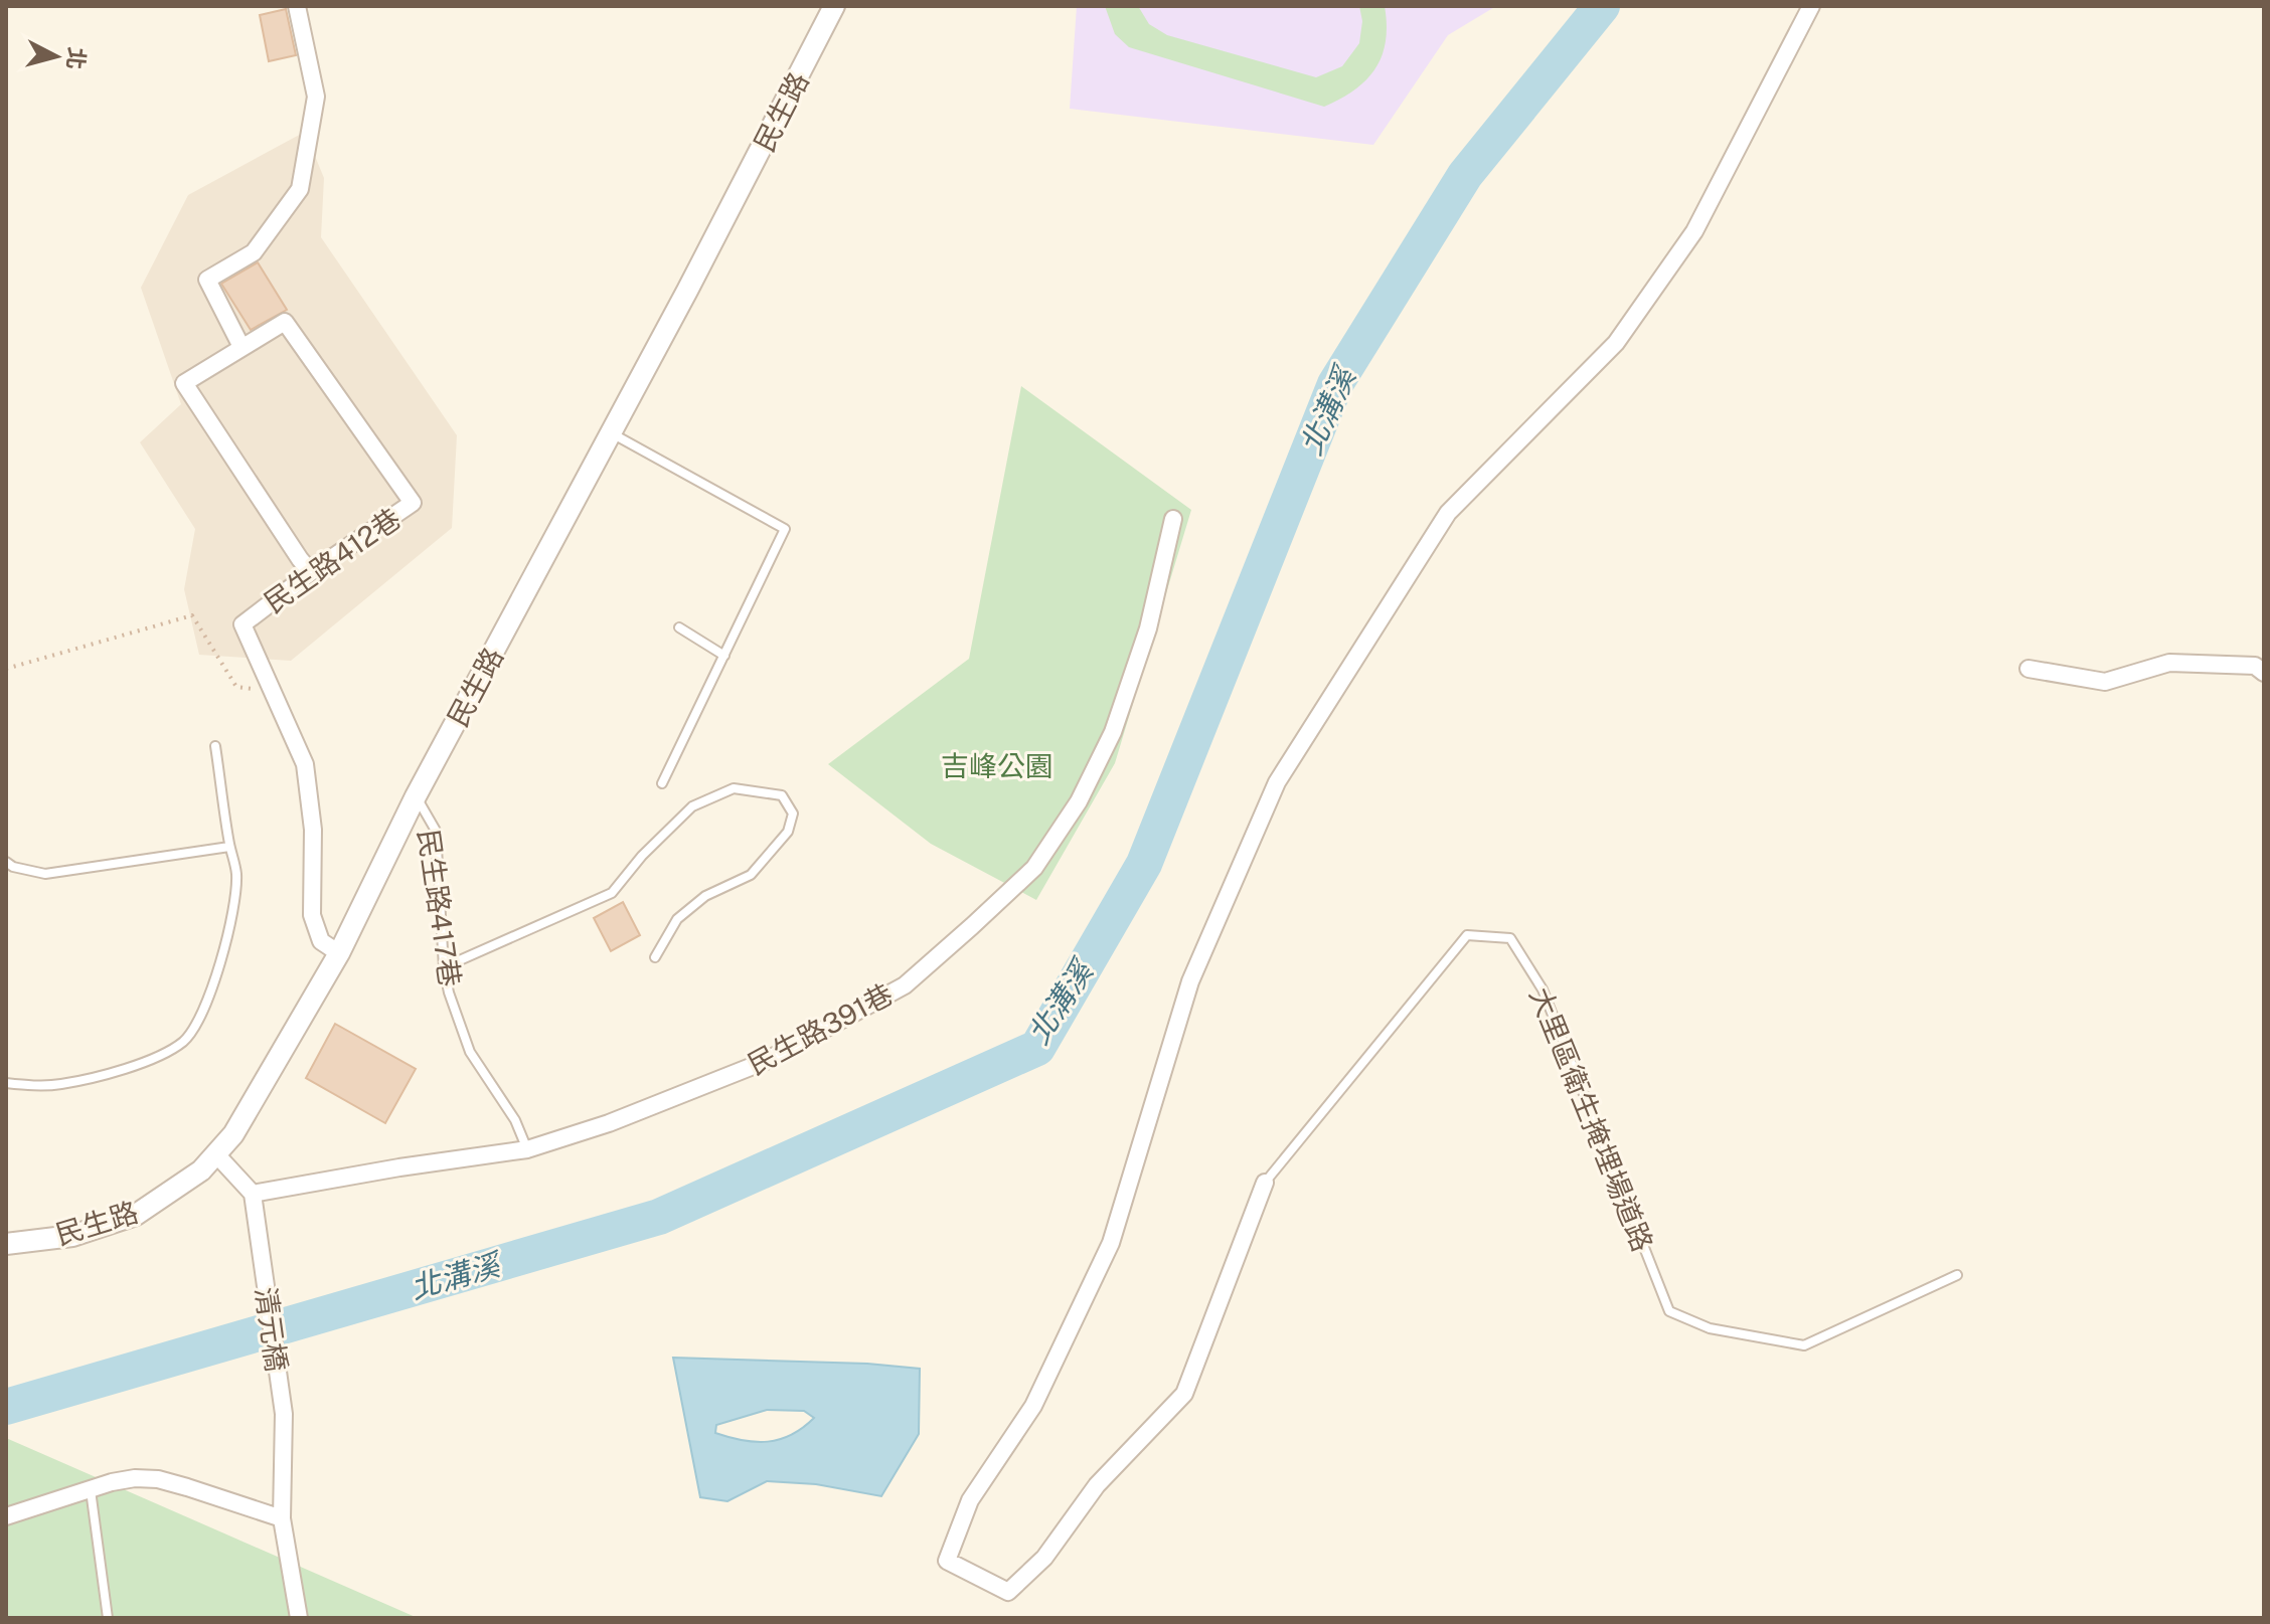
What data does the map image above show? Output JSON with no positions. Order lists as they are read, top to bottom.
{
  "streets": {
    "street": [
      "民生路",
      "民生路412巷",
      "民生路391巷",
      "清元橋"
    ],
    "lane": ["民生路417巷", "大里區衛生掩埋場道路"]
  },
  "crossings": [
    ["民生路", "民生路412巷"],
    ["民生路", "民生路417巷"],
    ["民生路417巷", "民生路391巷"],
    ["民生路391巷", "清元橋"]
  ],
  "water": ["北溝溪"],
  "parks": ["吉峰公園"],
  "north": "right"
}
